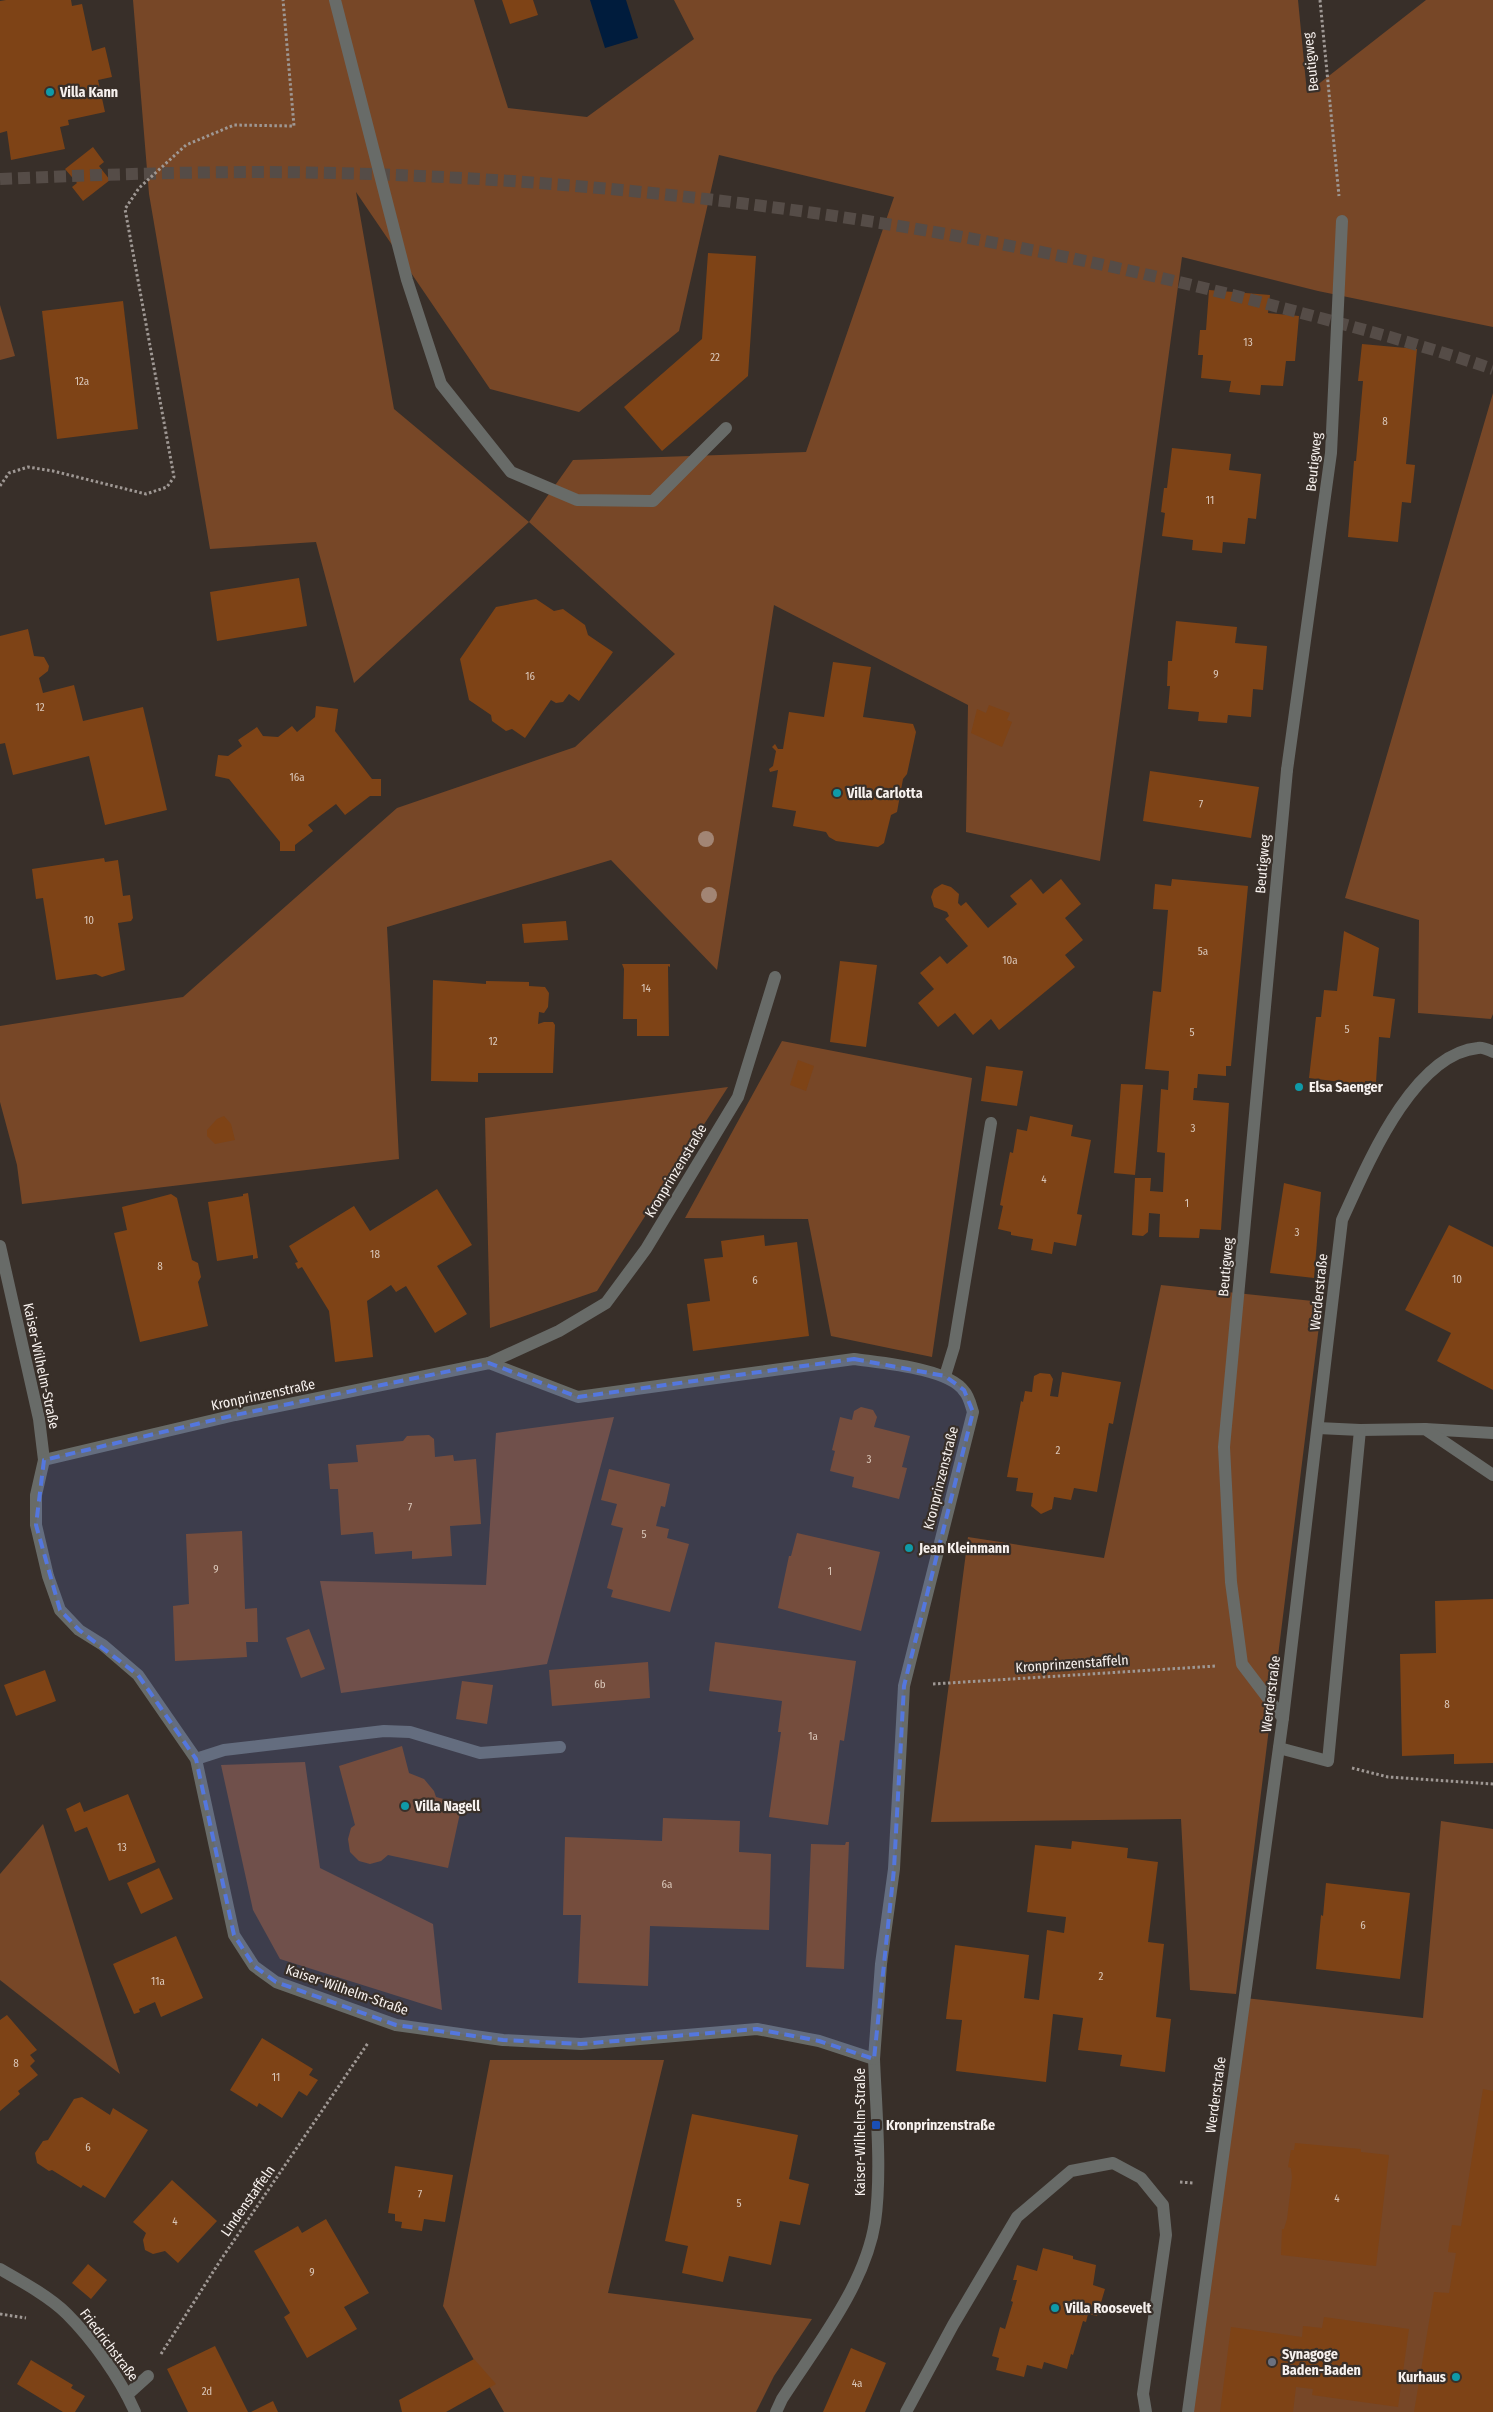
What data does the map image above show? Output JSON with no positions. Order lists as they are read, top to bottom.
{
  "streets": {
    "street": [
      "Beutigweg",
      "Kronprinzenstraße",
      "Werderstraße",
      "Kaiser-Wilhelm-Straße",
      "Friedrichstraße"
    ],
    "path": ["Kronprinzenstaffeln", "Lindenstaffeln"]
  },
  "crossings": [
    ["Beutigweg", "Werderstraße"],
    ["Beutigweg", "Kronprinzenstaffeln"],
    ["Kronprinzenstraße", "Kaiser-Wilhelm-Straße"],
    ["Kronprinzenstraße", "Kronprinzenstaffeln"]
  ],
  "places": {
    "other": [
      "Villa Kann",
      "Villa Carlotta",
      "Elsa Saenger",
      "Jean Kleinmann",
      "Villa Nagell",
      "Villa Roosevelt",
      "Synagoge Baden-Baden",
      "Kurhaus"
    ],
    "transit": ["Kronprinzenstraße"]
  },
  "house_numbers": [
    "13",
    "22",
    "12a",
    "8",
    "11",
    "9",
    "16",
    "12",
    "16a",
    "7",
    "10",
    "5a",
    "10a",
    "14",
    "5",
    "5",
    "12",
    "3",
    "4",
    "1",
    "3",
    "18",
    "8",
    "10",
    "6",
    "2",
    "3",
    "7",
    "5",
    "9",
    "1",
    "6b",
    "8",
    "1a",
    "13",
    "6a",
    "6",
    "2",
    "11a",
    "8",
    "11",
    "6",
    "7",
    "4",
    "5",
    "4",
    "9",
    "4a",
    "2d"
  ]
}
